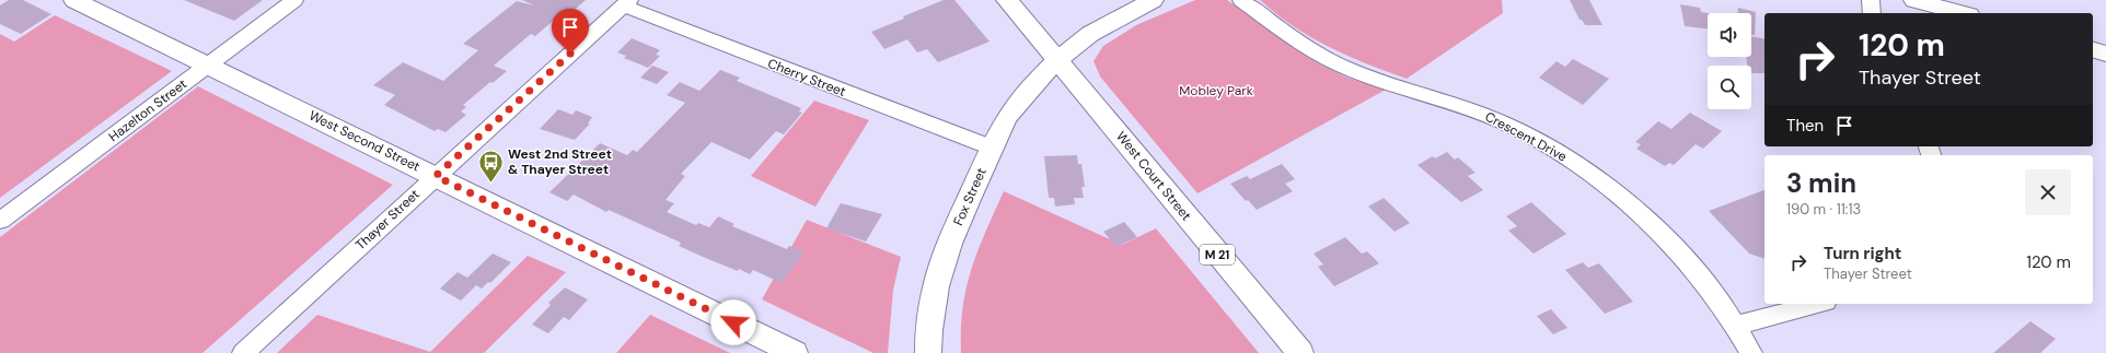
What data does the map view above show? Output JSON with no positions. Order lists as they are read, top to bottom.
{
  "streets": {
    "street": [
      "Cherry Street",
      "Hazelton Street",
      "Crescent Drive",
      "West Second Street",
      "West Court Street",
      "Fox Street",
      "Thayer Street",
      "M 21"
    ]
  },
  "crossings": [
    ["Cherry Street", "Fox Street"],
    ["Cherry Street", "Thayer Street"],
    ["Hazelton Street", "West Second Street"],
    ["West Second Street", "Thayer Street"],
    ["West Court Street", "Fox Street"]
  ],
  "parks": ["Mobley Park"],
  "places": {
    "bus stop": ["West 2nd Street & Thayer Street"]
  },
  "page": {
    "turn": ["120 m", "Thayer Street"],
    "then": "Then",
    "heading": ["3 min", "190 m · 11:13"],
    "list": [
      {
        "name": "Turn right",
        "note": "Thayer Street",
        "value": "120 m"
      }
    ]
  }
}
